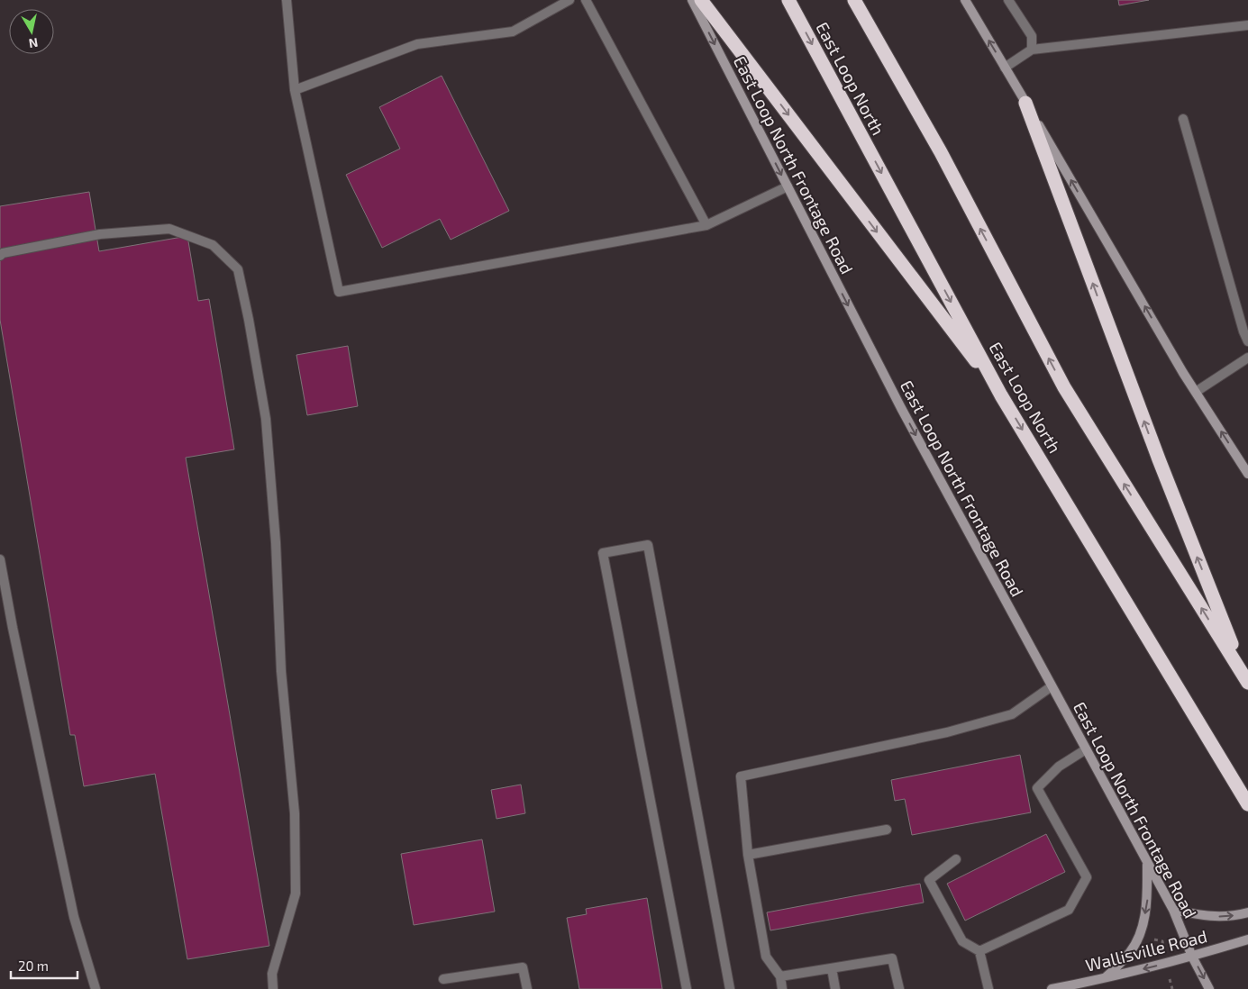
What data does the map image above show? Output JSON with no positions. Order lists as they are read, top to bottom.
{
  "streets": {
    "highway": ["East Loop North"],
    "main road": ["East Loop North Frontage Road", "Wallisville Road"]
  },
  "crossings": [
    ["East Loop North Frontage Road", "Wallisville Road"]
  ],
  "one_way": ["East Loop North Frontage Road", "Wallisville Road"],
  "scale_bar": "20 m",
  "north": "bottom"
}
